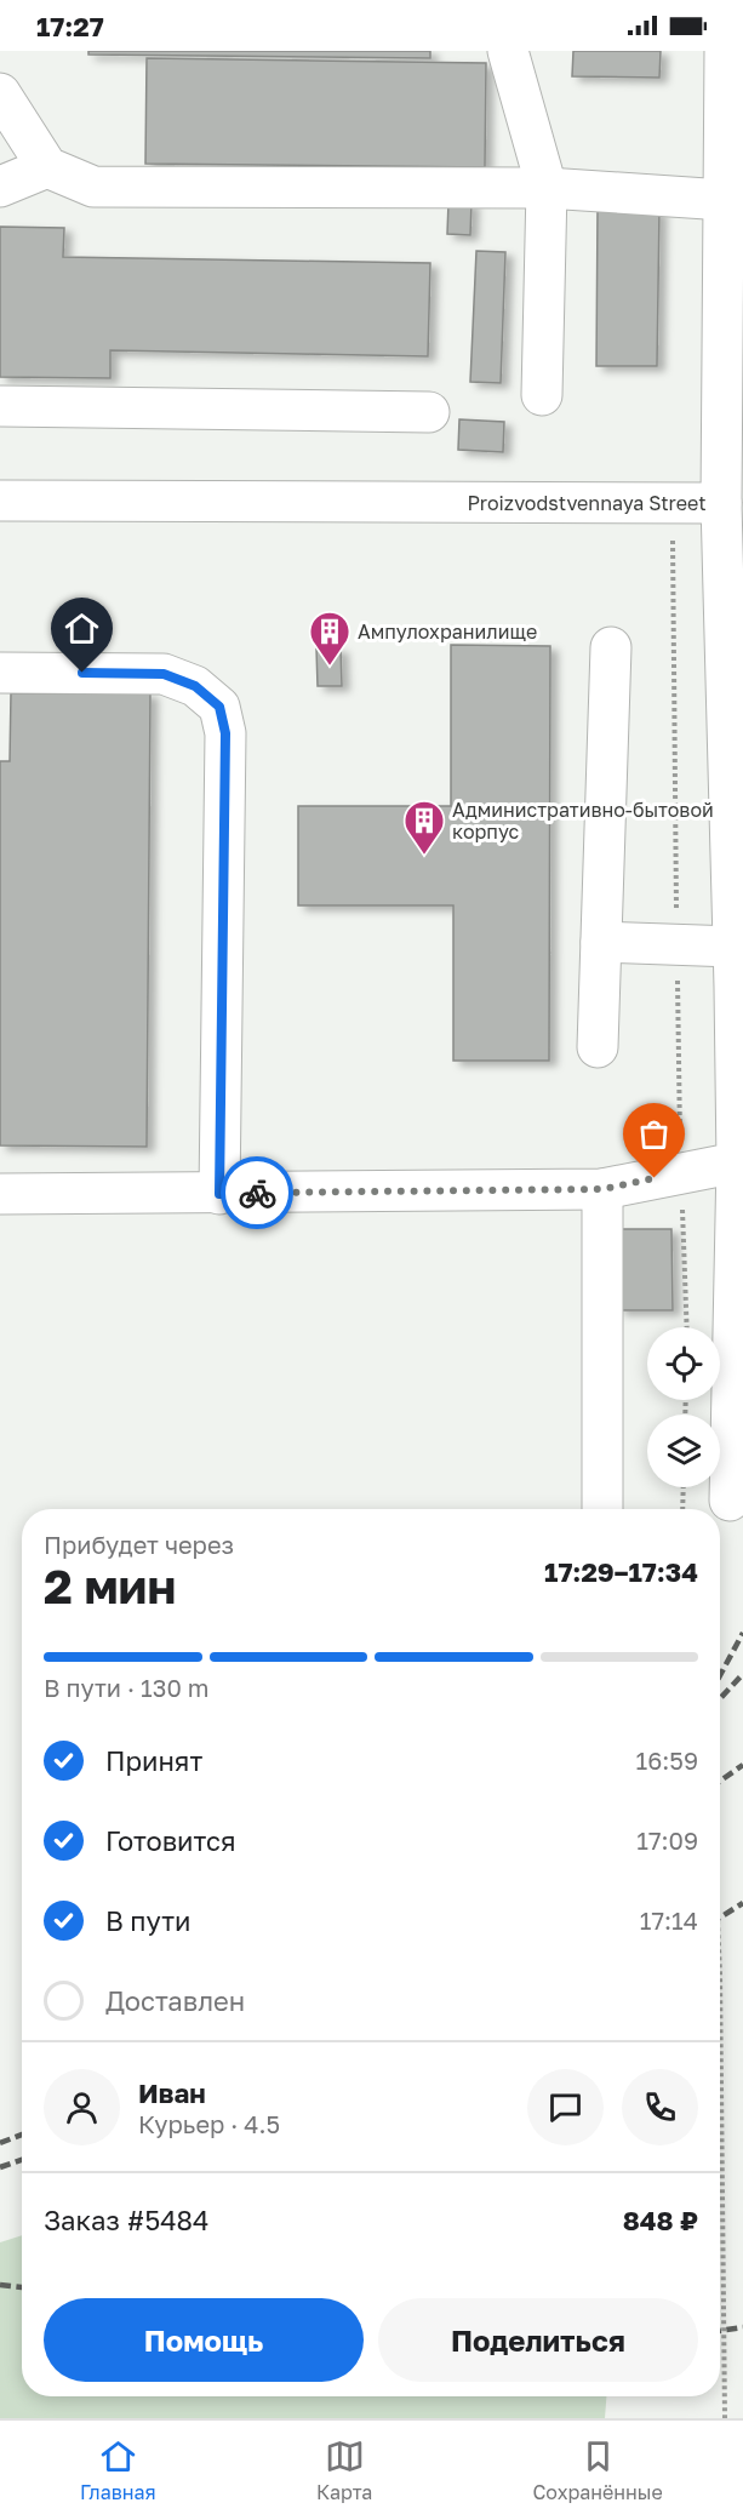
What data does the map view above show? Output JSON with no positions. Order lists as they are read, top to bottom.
{
  "streets": {
    "street": ["Proizvodstvennaya Street"]
  },
  "places": {
    "building": ["Ампулохранилище", "Административно-бытовой корпус"]
  },
  "page": {
    "status": "17:27",
    "heading": ["2 мин", "Прибудет через", "17:29–17:34"],
    "panel": [
      "Иван",
      "Курьер · 4.5",
      "Заказ #5484",
      "848 ₽"
    ],
    "bar": "В пути · 130 m",
    "list": [
      ["Принят", "16:59"],
      ["Готовится", "17:09"],
      ["В пути", "17:14"],
      "Доставлен"
    ],
    "buttons": ["Помощь", "Поделиться"],
    "tabs": ["Главная", "Карта", "Сохранённые"]
  }
}
